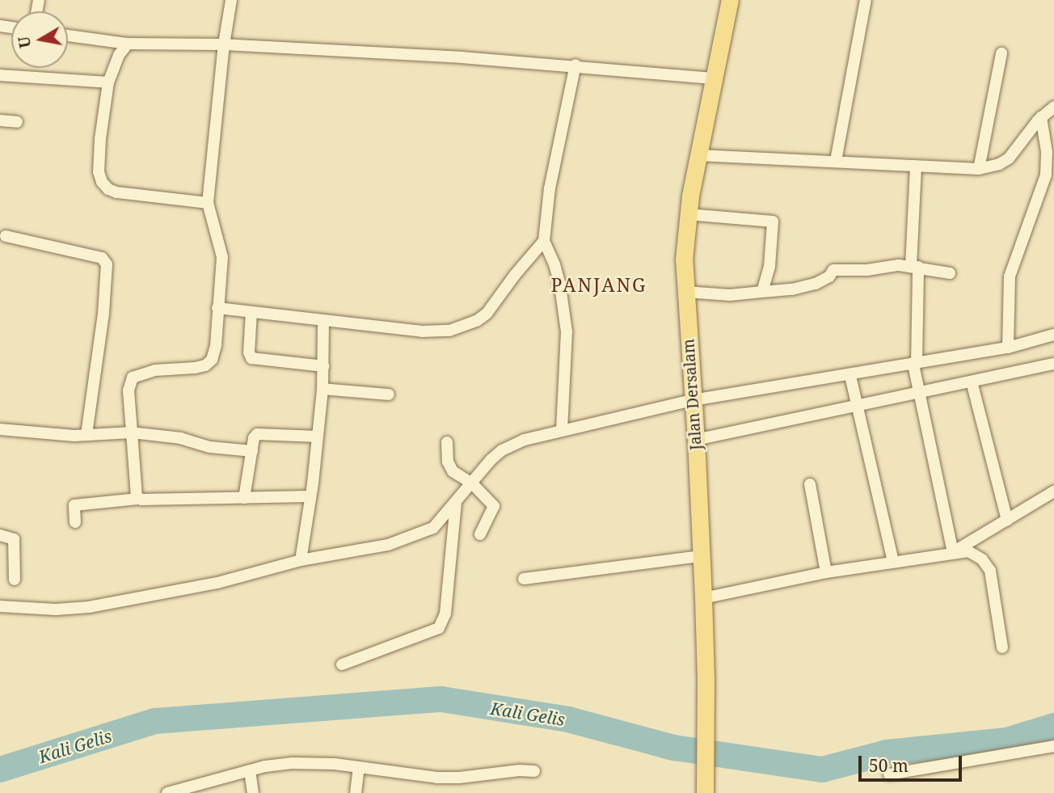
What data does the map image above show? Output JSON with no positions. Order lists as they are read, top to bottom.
{
  "streets": {
    "main road": ["Jalan Dersalam"]
  },
  "districts": ["PANJANG"],
  "water": ["Kali Gelis"],
  "scale_bar": "50 m",
  "north": "left"
}
